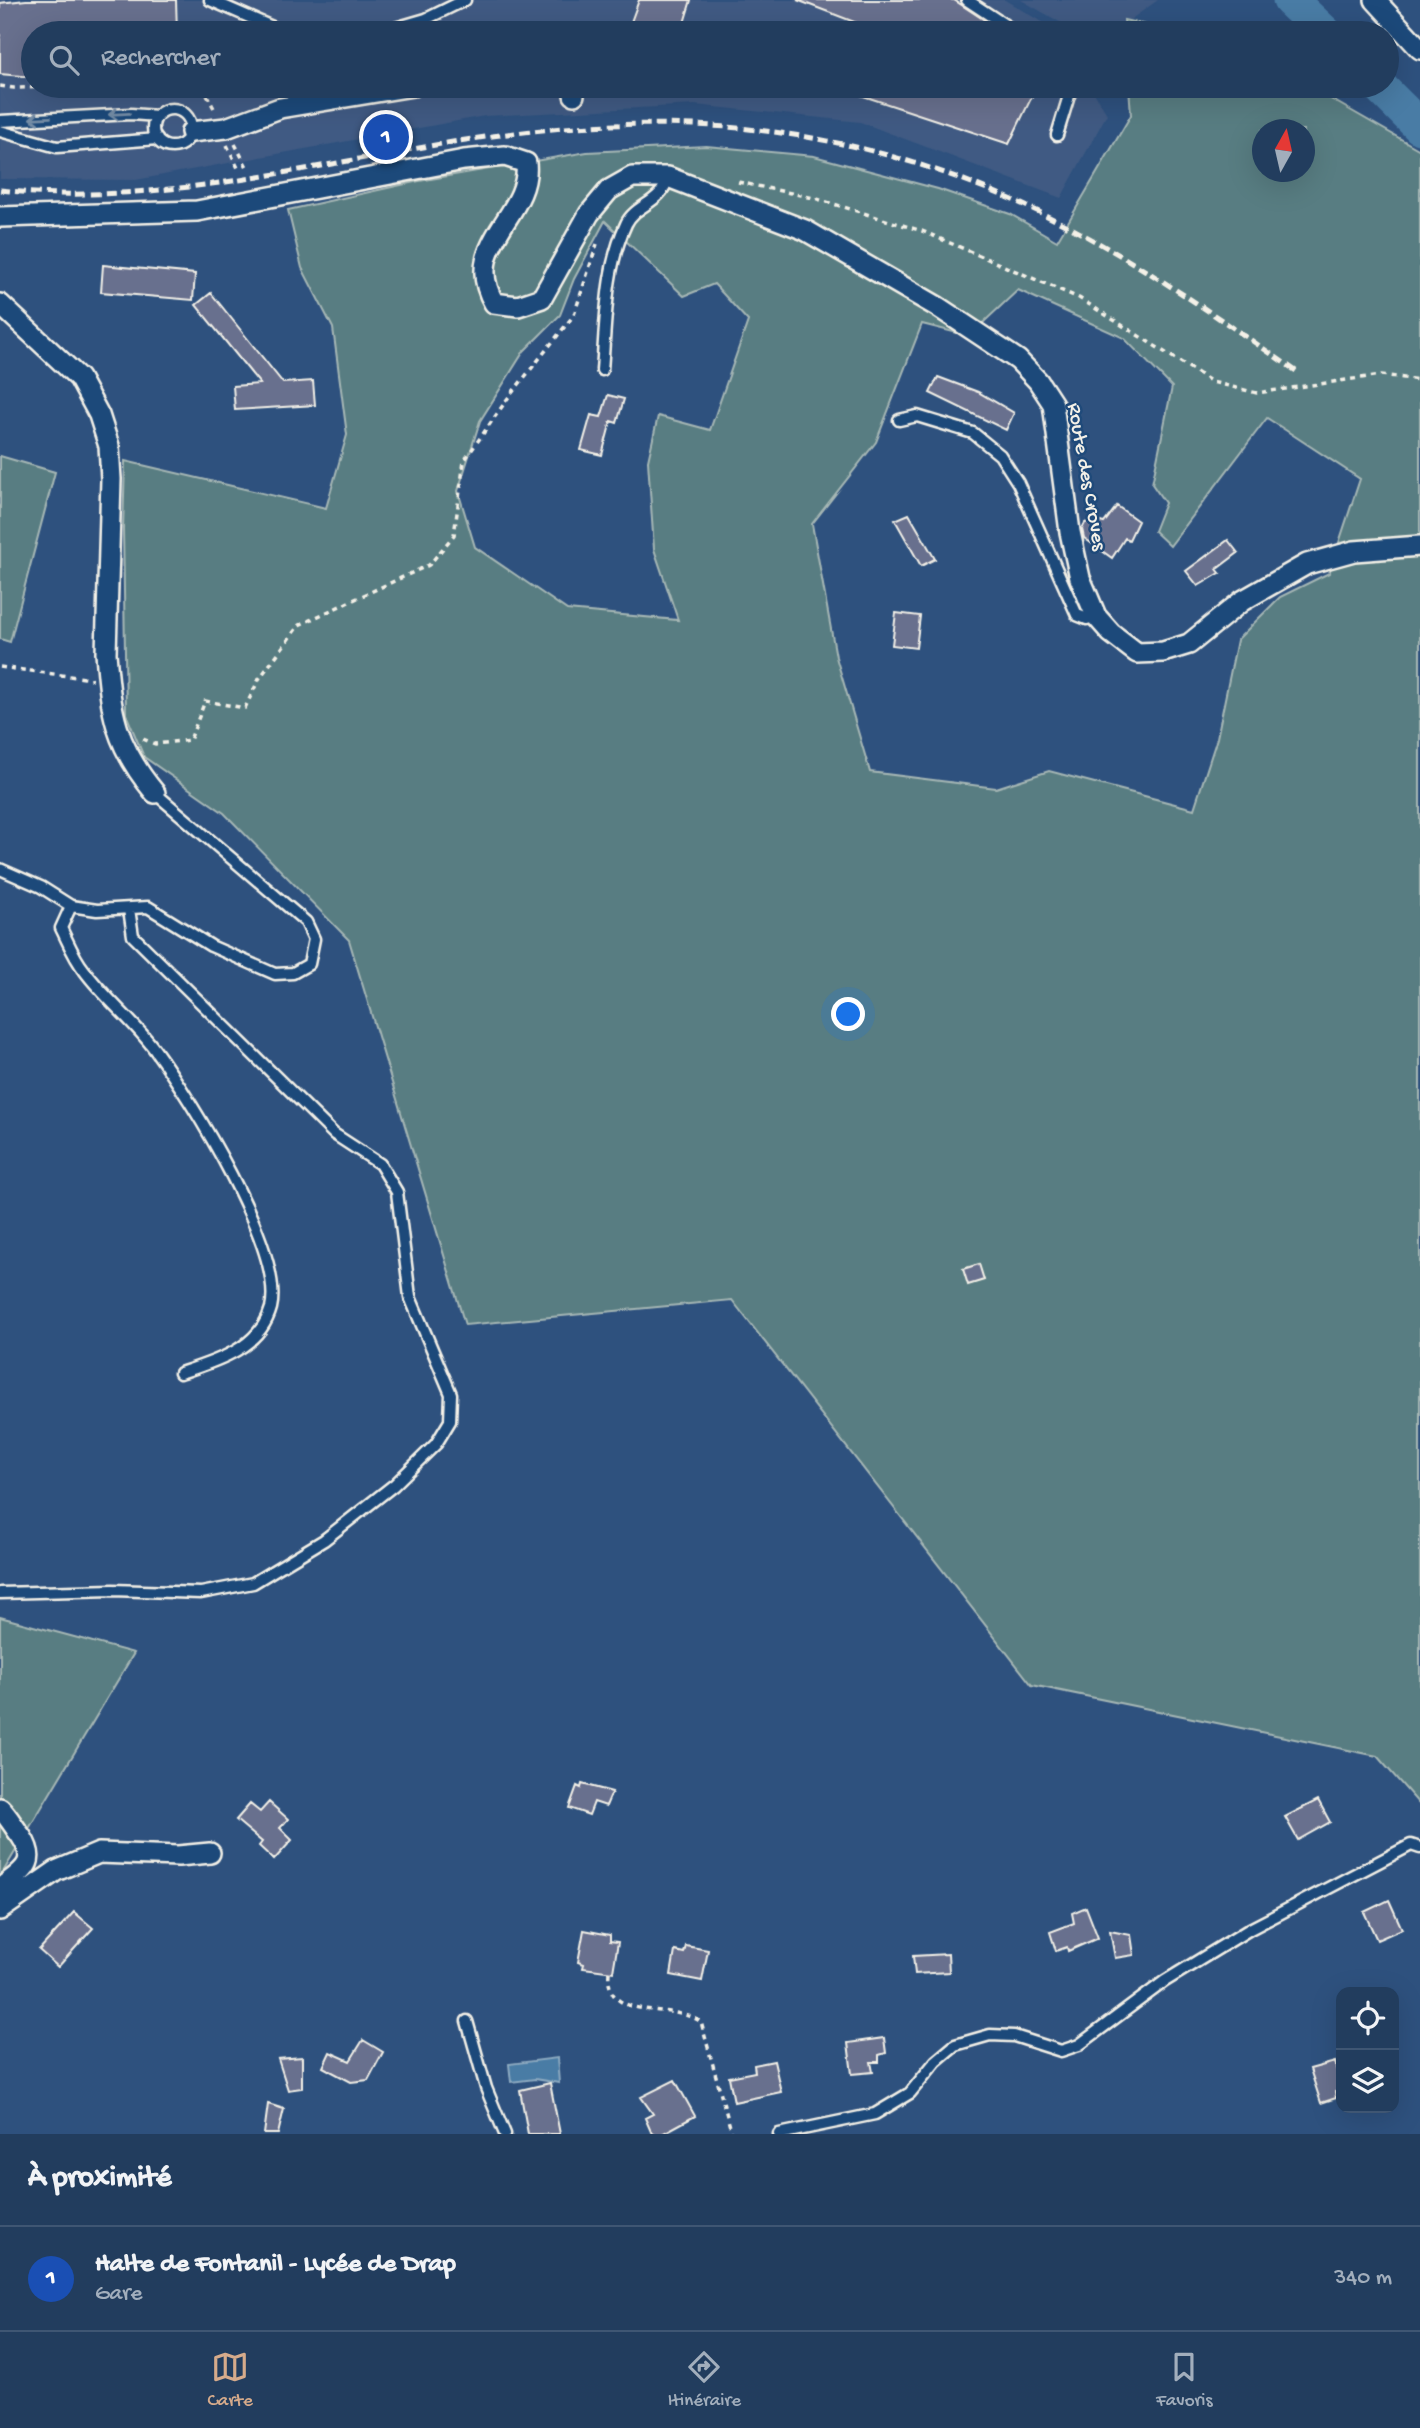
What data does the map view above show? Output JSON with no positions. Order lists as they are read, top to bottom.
{
  "streets": {
    "street": ["Route des Croves"]
  },
  "north": "top",
  "page": {
    "search": "Rechercher",
    "pins": "1",
    "heading": "À proximité",
    "list": [
      {
        "mark": "1",
        "name": "Halte de Fontanil - Lycée de Drap",
        "note": "Gare",
        "value": "340 m"
      }
    ],
    "nav": ["Carte", "Itinéraire", "Favoris"]
  }
}
